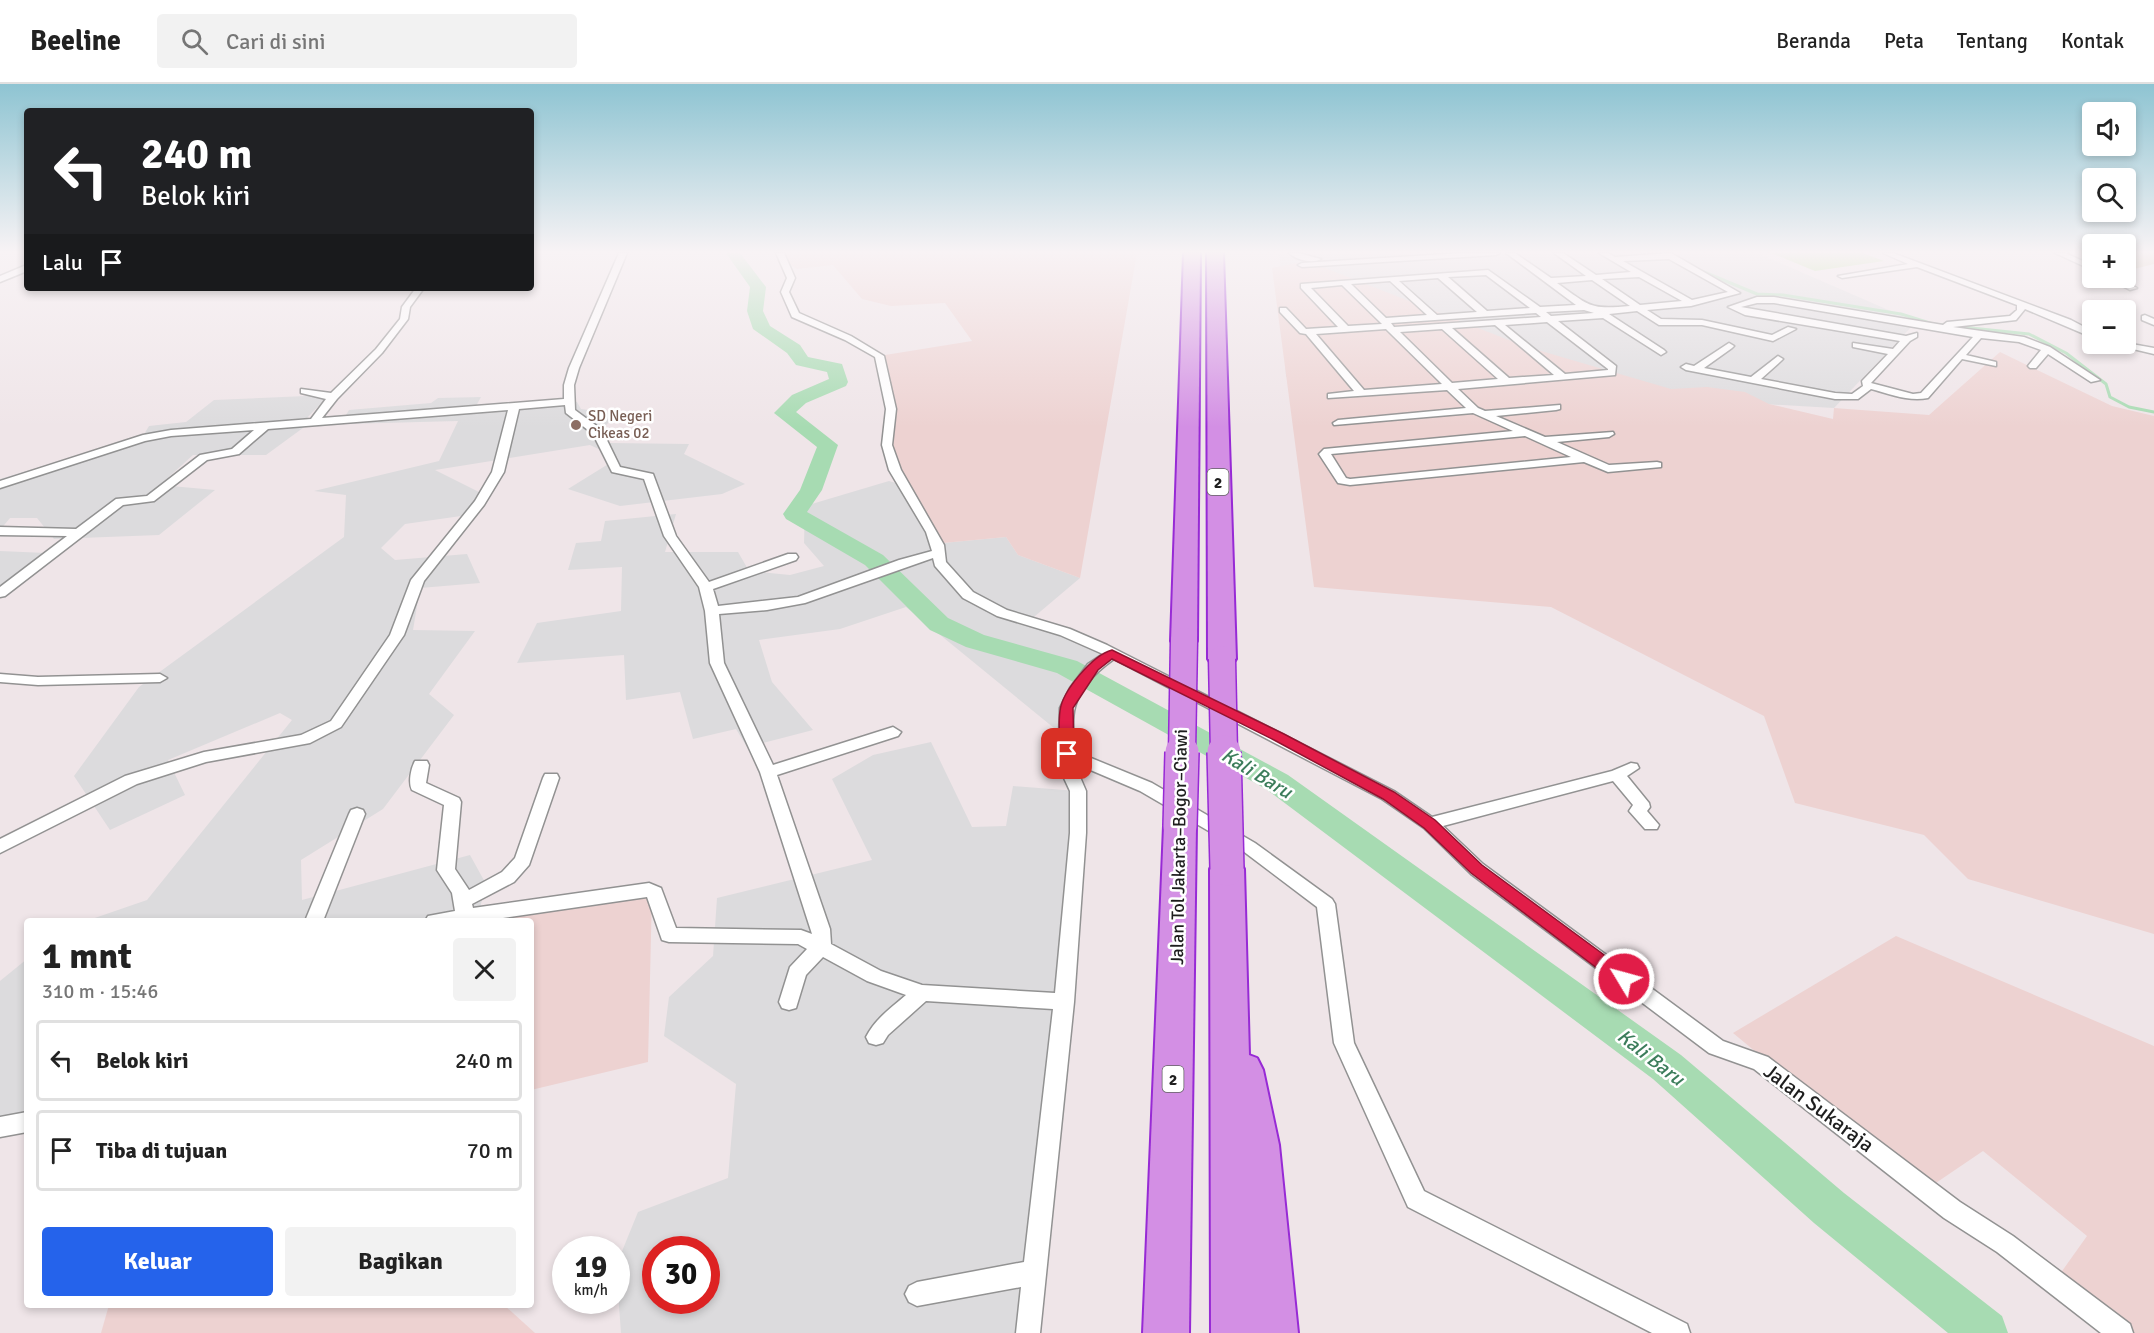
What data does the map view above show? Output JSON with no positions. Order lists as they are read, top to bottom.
{
  "streets": {
    "highway": ["2", "Jalan Tol Jakarta–Bogor–Ciawi"],
    "street": ["Jalan Sukaraja"]
  },
  "water": ["Kali Baru"],
  "places": ["SD Negeri Cikeas 02"],
  "page": {
    "header": "Beeline",
    "search": "Cari di sini",
    "nav": [
      "Beranda",
      "Peta",
      "Tentang",
      "Kontak"
    ],
    "map_buttons": ["+", "−"],
    "turn": ["240 m", "Belok kiri"],
    "then": "Lalu",
    "heading": ["1 mnt", "310 m · 15:46"],
    "list": [
      {
        "name": "Belok kiri",
        "value": "240 m"
      },
      {
        "name": "Tiba di tujuan",
        "value": "70 m"
      }
    ],
    "buttons": ["Keluar", "Bagikan"],
    "speed": "19 km/h",
    "limit": "30"
  }
}
